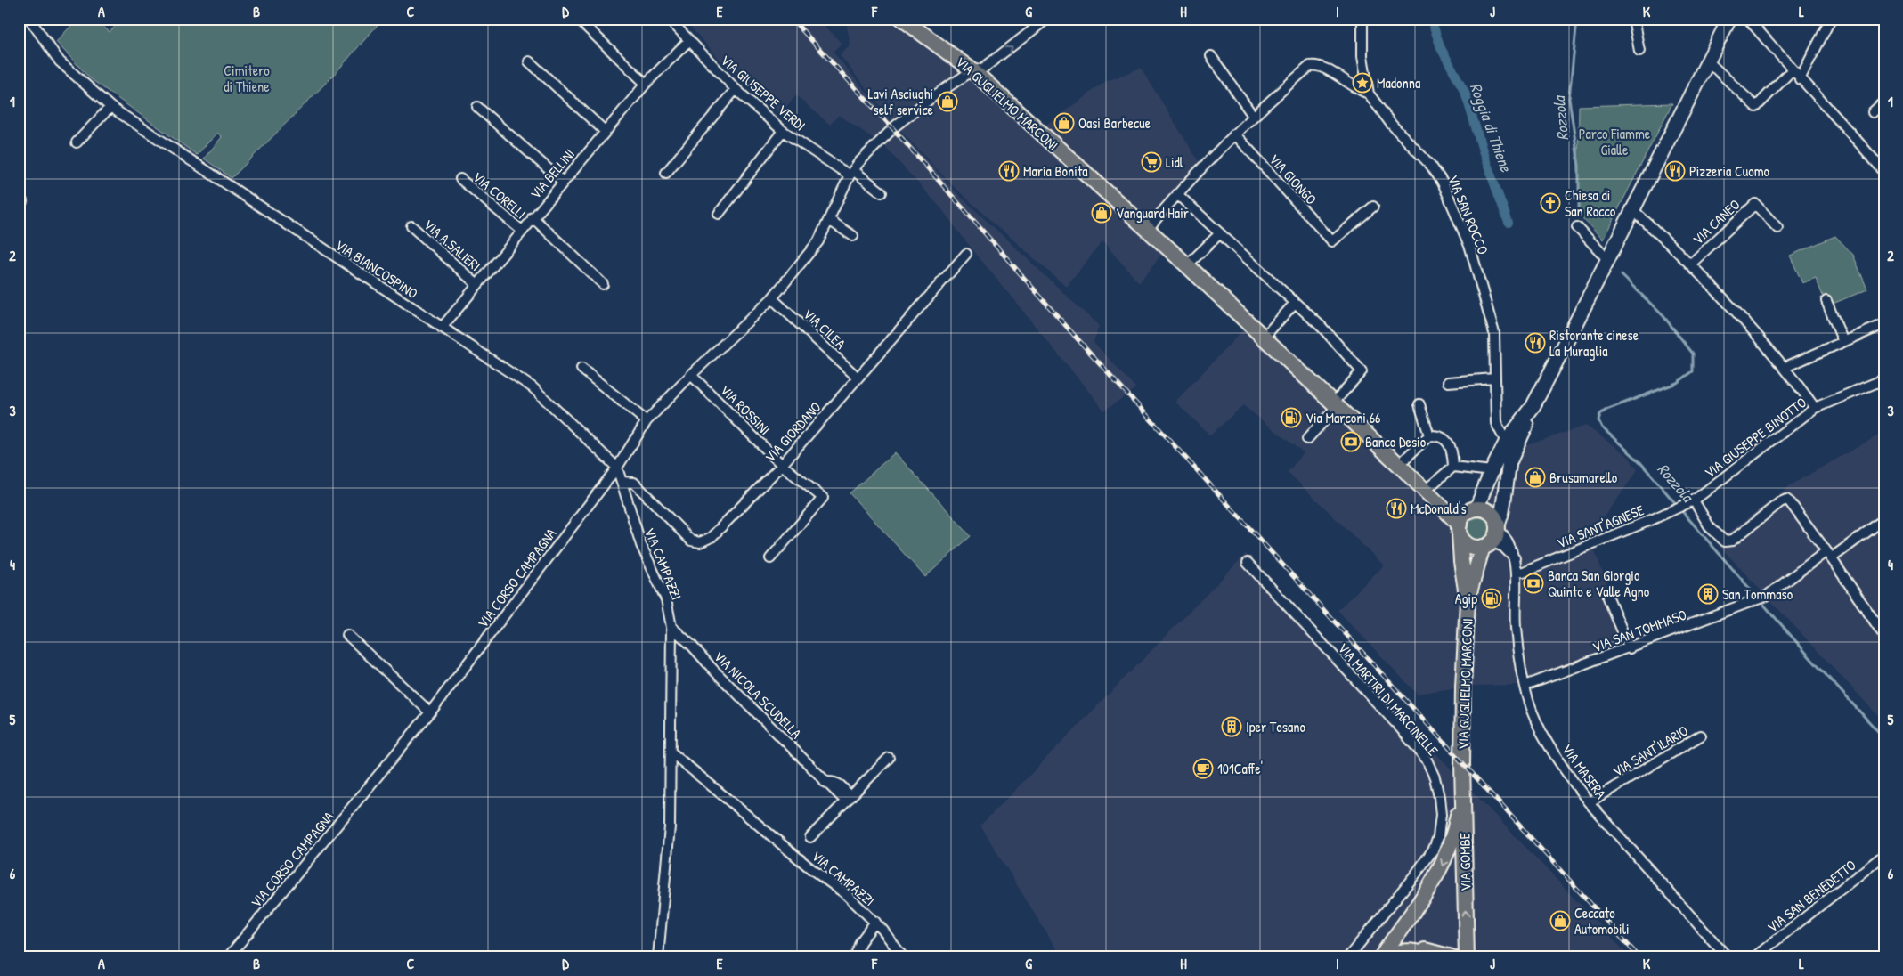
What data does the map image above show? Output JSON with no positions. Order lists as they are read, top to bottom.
{
  "streets": {
    "main road": ["VIA GUGLIELMO MARCONI", "VIA GOMBE"],
    "street": [
      "VIA GIUSEPPE VERDI",
      "VIA BELLINI",
      "VIA GIONGO",
      "VIA CORELLI",
      "VIA SAN ROCCO",
      "VIA CANEO",
      "VIA A.SALIERI",
      "VIA BIANCOSPINO",
      "VIA CILEA",
      "VIA ROSSINI",
      "VIA GIORDANO",
      "VIA GIUSEPPE BINOTTO",
      "VIA SANT'AGNESE",
      "VIA CAMPAZZI",
      "VIA CORSO CAMPAGNA",
      "VIA SAN TOMMASO",
      "VIA NICOLA SCUDELLA",
      "VIA MARTIRI DI MARCINELLE",
      "VIA SANT'ILARIO",
      "VIA MASERA",
      "VIA SAN BENEDETTO"
    ]
  },
  "crossings": [
    ["VIA GIUSEPPE VERDI", "VIA BELLINI"],
    ["VIA GIUSEPPE VERDI", "VIA CORSO CAMPAGNA"],
    ["VIA GUGLIELMO MARCONI", "VIA CORSO CAMPAGNA"],
    ["VIA GUGLIELMO MARCONI", "VIA MASERA"],
    ["VIA GUGLIELMO MARCONI", "VIA GOMBE"],
    ["VIA BELLINI", "VIA CORELLI"],
    ["VIA BELLINI", "VIA A.SALIERI"],
    ["VIA BELLINI", "VIA BIANCOSPINO"],
    ["VIA BIANCOSPINO", "VIA CAMPAZZI"],
    ["VIA BIANCOSPINO", "VIA CORSO CAMPAGNA"],
    ["VIA CILEA", "VIA GIORDANO"],
    ["VIA CILEA", "VIA CORSO CAMPAGNA"],
    ["VIA ROSSINI", "VIA GIORDANO"],
    ["VIA ROSSINI", "VIA CORSO CAMPAGNA"],
    ["VIA GIORDANO", "VIA CAMPAZZI"],
    ["VIA GIUSEPPE BINOTTO", "VIA SANT'AGNESE"],
    ["VIA SANT'AGNESE", "VIA MASERA"],
    ["VIA CAMPAZZI", "VIA CORSO CAMPAGNA"],
    ["VIA CAMPAZZI", "VIA NICOLA SCUDELLA"],
    ["VIA SAN TOMMASO", "VIA MASERA"],
    ["VIA SANT'ILARIO", "VIA MASERA"]
  ],
  "one_way": ["VIA GOMBE"],
  "water": ["Rozzola", "Roggia di Thiene"],
  "parks": ["Cimitero di Thiene", "Parco Fiamme Gialle"],
  "places": {
    "place": ["Madonna"],
    "shop": [
      "Lavi Asciughi self service",
      "Oasi Barbecue",
      "Vanguard Hair",
      "Brusamarello",
      "Ceccato Automobili"
    ],
    "supermarket": ["Lidl"],
    "restaurant": [
      "María Bonita",
      "Pizzeria Cuomo",
      "Ristorante cinese La Muraglia",
      "McDonald's"
    ],
    "church": ["Chiesa di San Rocco"],
    "fuel station": ["Via Marconi 66", "Agip"],
    "bank": ["Banco Desio", "Banca San Giorgio Quinto e Valle Agno"],
    "building": ["San Tommaso", "Iper Tosano"],
    "cafe": ["101Caffe'"]
  },
  "grid": {
    "columns": [
      "A",
      "B",
      "C",
      "D",
      "E",
      "F",
      "G",
      "H",
      "I",
      "J",
      "K",
      "L"
    ],
    "rows": [
      "1",
      "2",
      "3",
      "4",
      "5",
      "6"
    ]
  }
}
